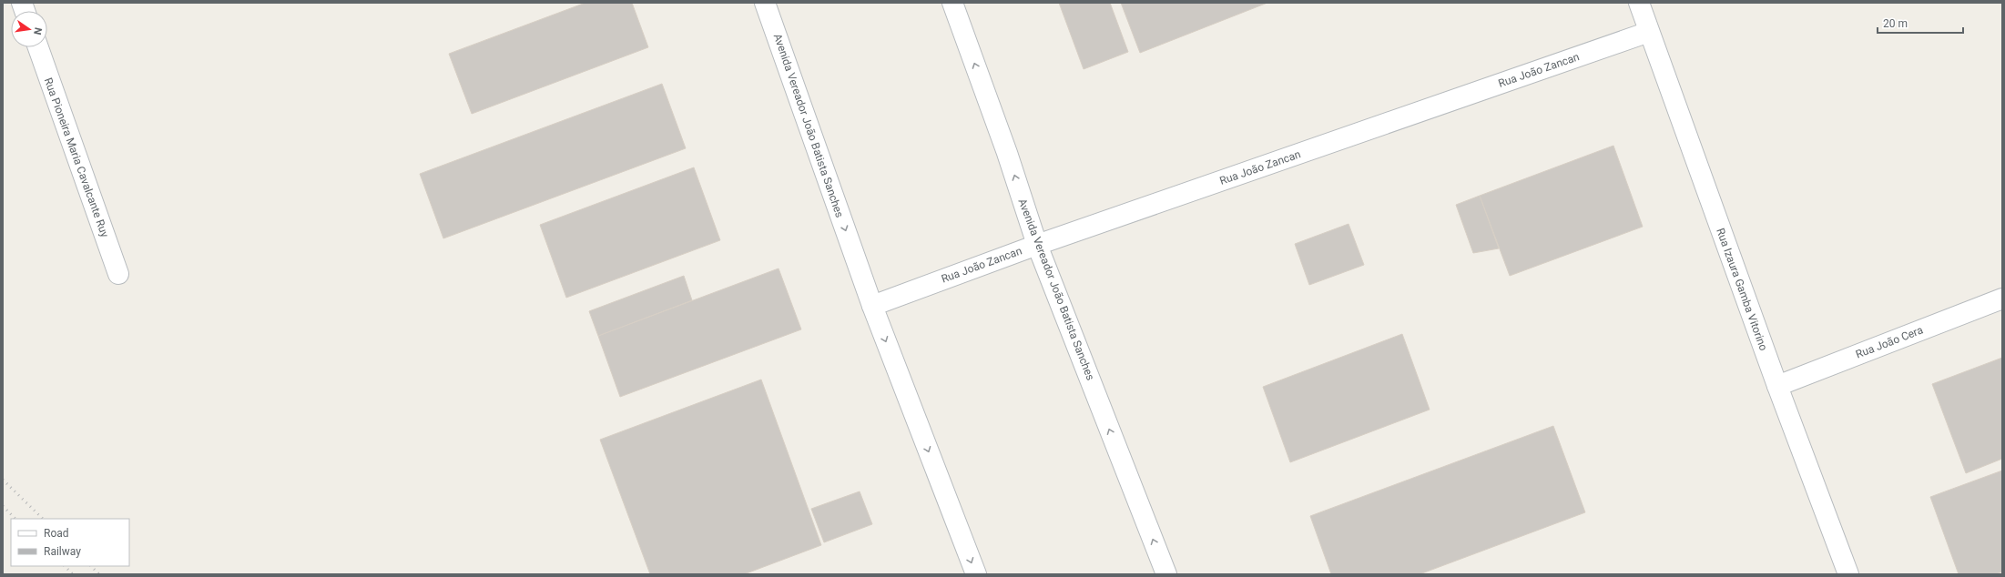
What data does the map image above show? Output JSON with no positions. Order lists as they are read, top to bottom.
{
  "streets": {
    "street": [
      "Rua João Zancan",
      "Avenida Vereador João Batista Sanches",
      "Rua Pioneira Maria Cavalcante Ruy",
      "Rua Izaura Gamba Vitorino",
      "Rua João Cera"
    ]
  },
  "crossings": [
    ["Rua João Zancan", "Avenida Vereador João Batista Sanches"],
    ["Rua João Zancan", "Rua Izaura Gamba Vitorino"],
    ["Rua Izaura Gamba Vitorino", "Rua João Cera"]
  ],
  "legend": ["Road", "Railway"],
  "scale_bar": "20 m",
  "north": "right"
}
